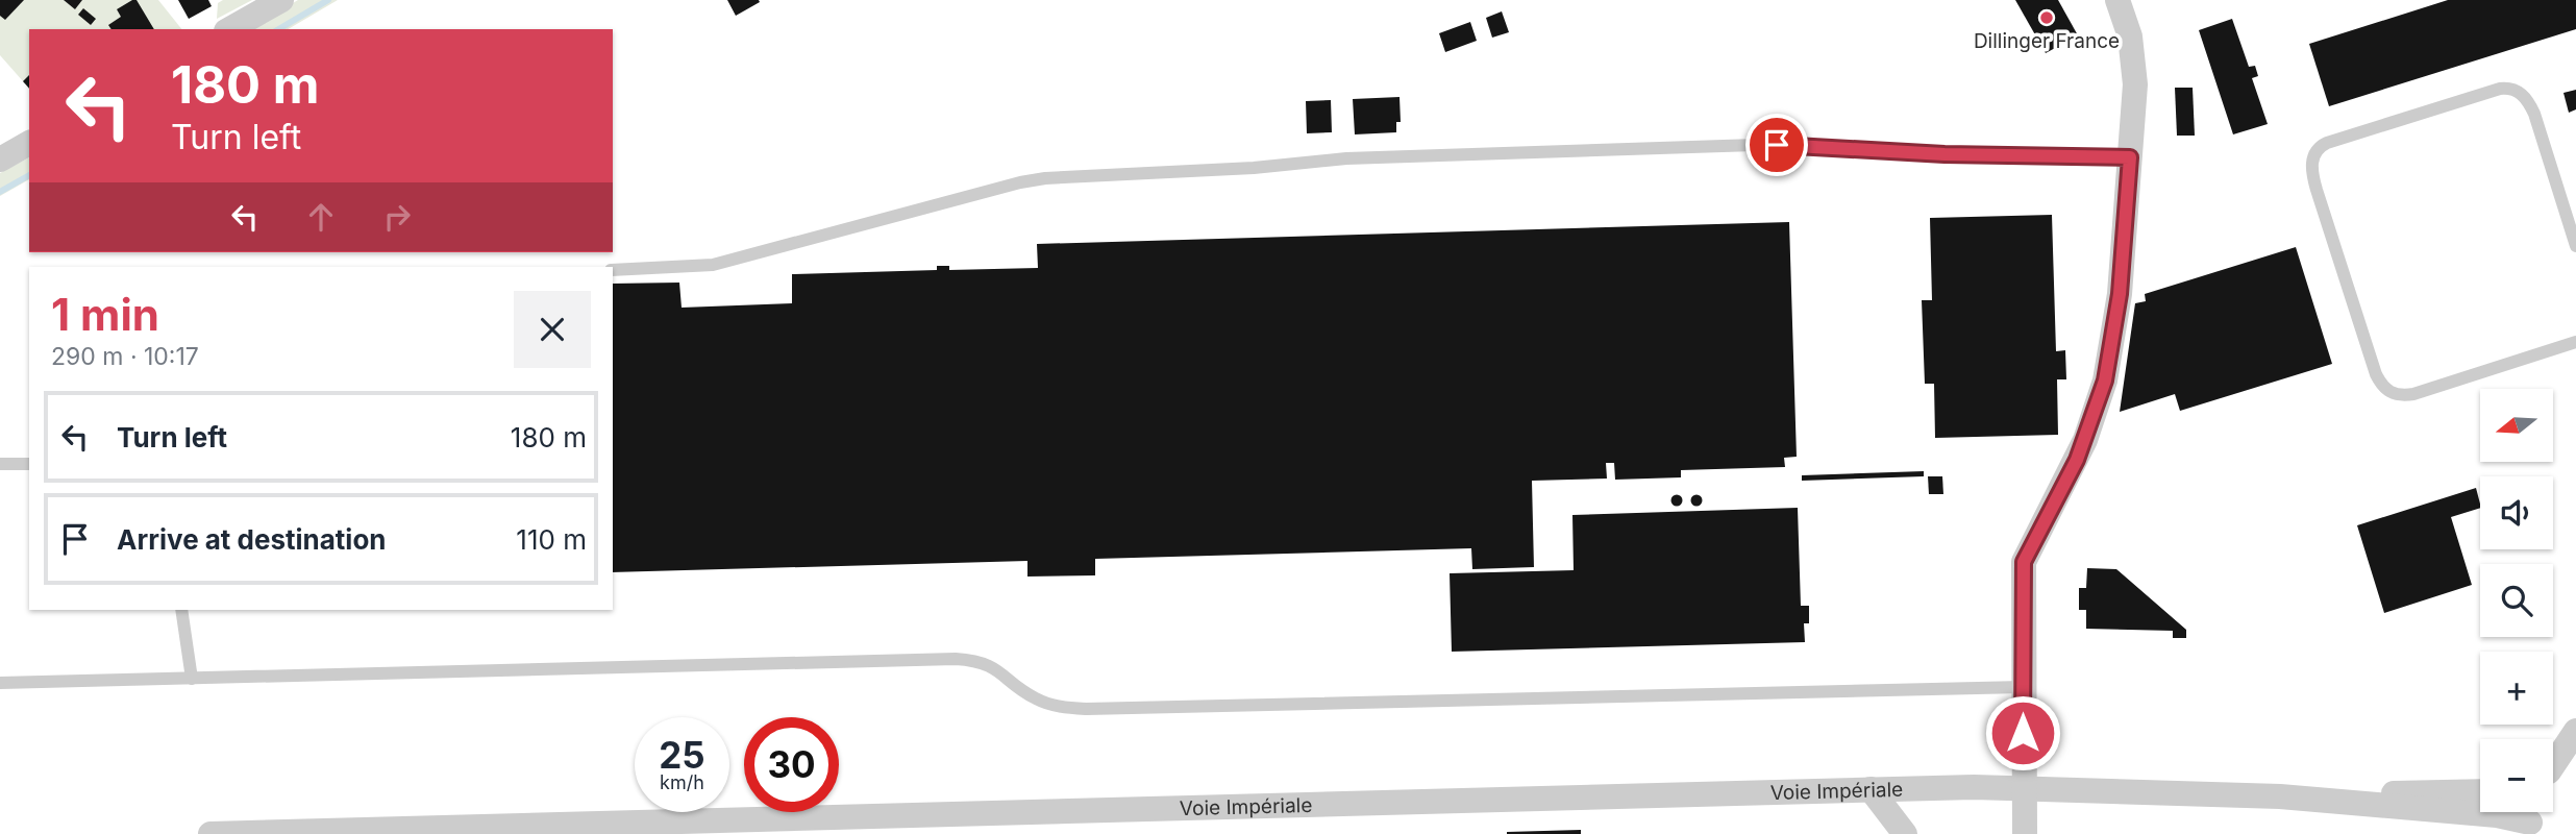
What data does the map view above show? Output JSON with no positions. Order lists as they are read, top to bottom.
{
  "streets": {
    "street": ["Voie Impériale"]
  },
  "places": ["Dillinger France"],
  "north": "left",
  "page": {
    "turn": ["180 m", "Turn left"],
    "heading": ["1 min", "290 m · 10:17"],
    "map_buttons": ["+", "−"],
    "list": [
      {
        "name": "Turn left",
        "value": "180 m"
      },
      {
        "name": "Arrive at destination",
        "value": "110 m"
      }
    ],
    "speed": "25 km/h",
    "limit": "30"
  }
}
